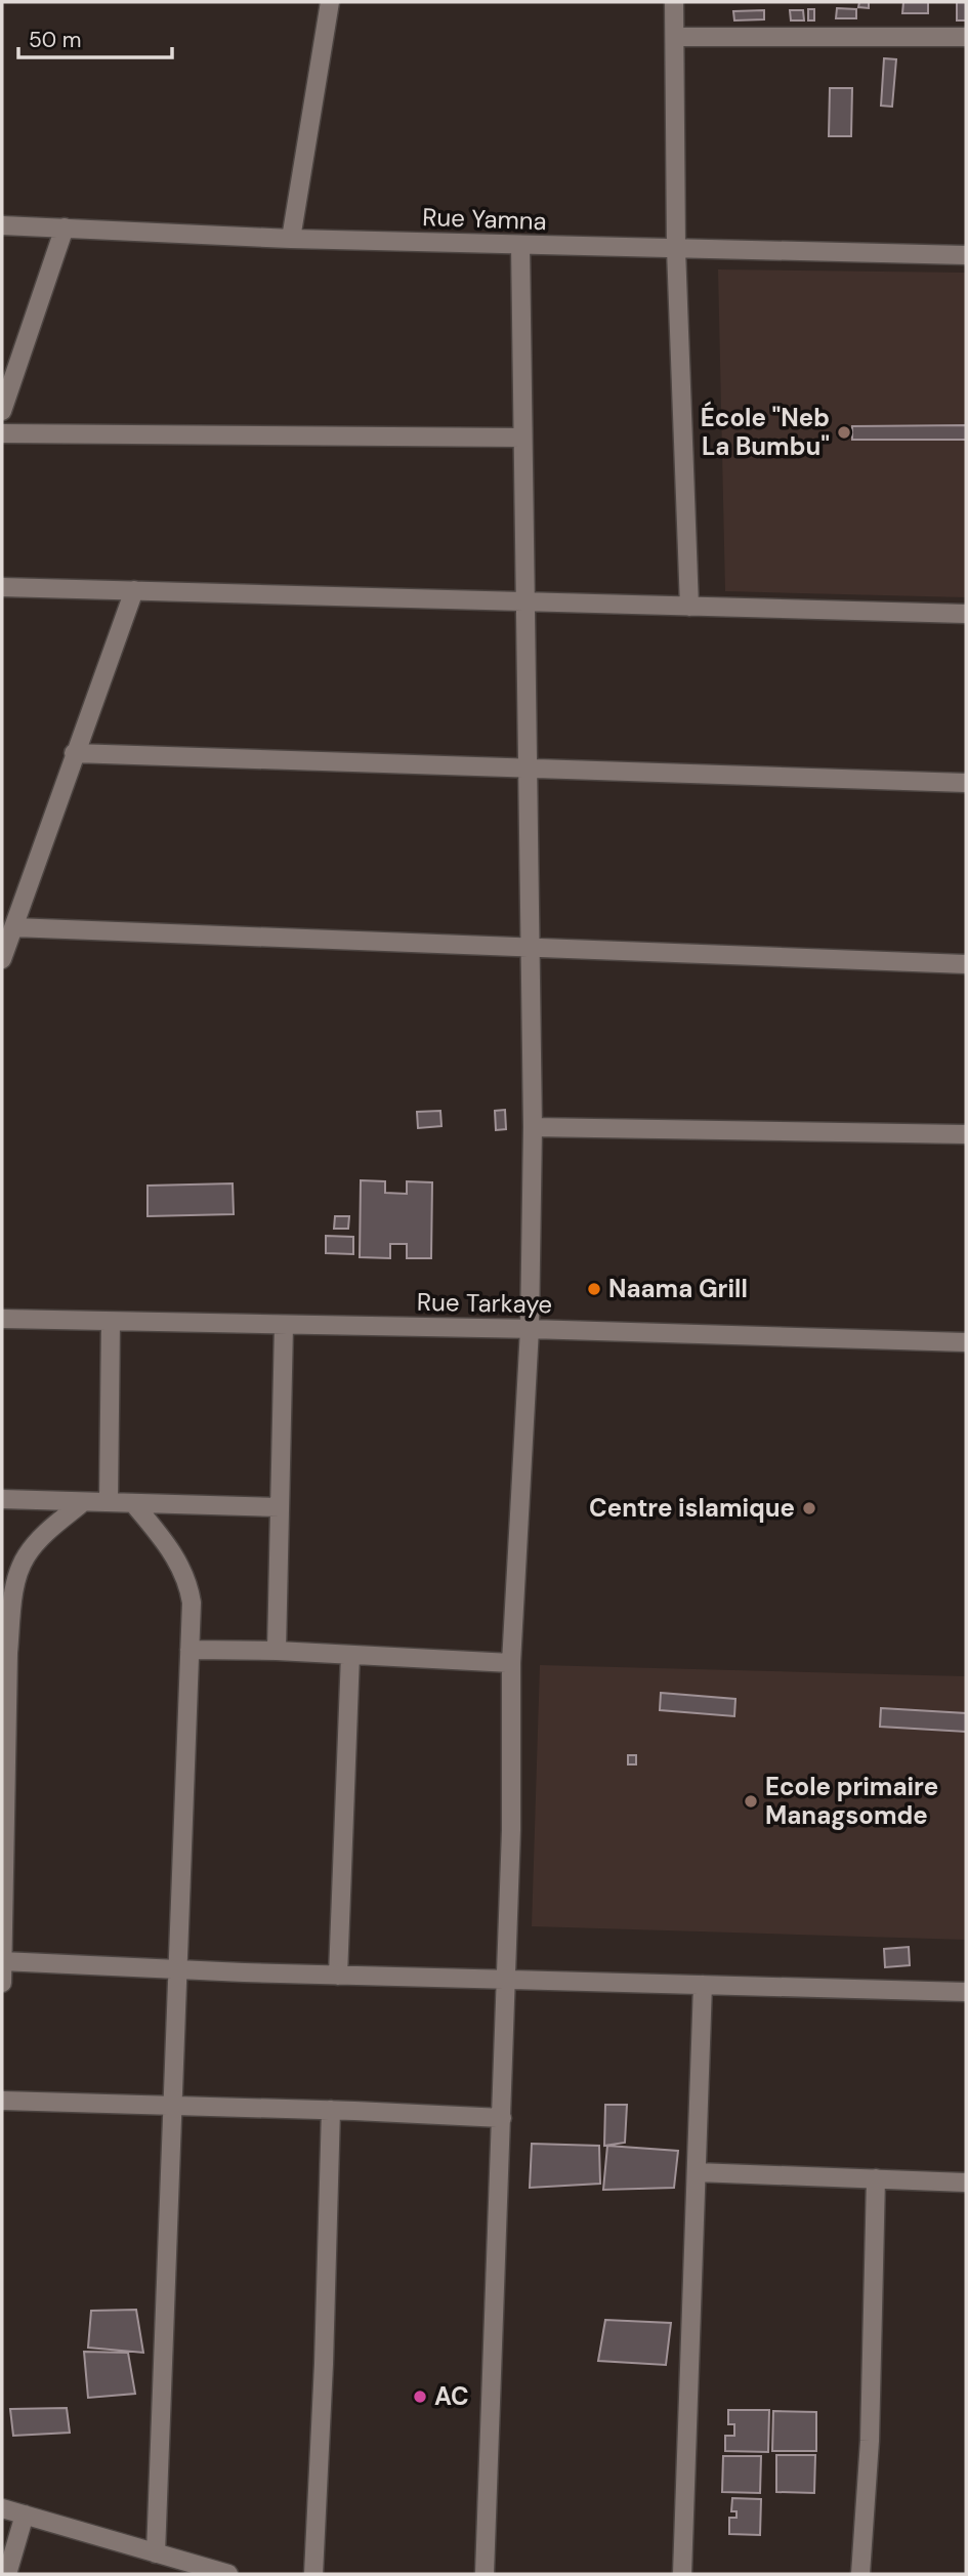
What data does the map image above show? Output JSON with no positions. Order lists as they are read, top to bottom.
{
  "streets": {
    "street": ["Rue Yamna", "Rue Tarkaye"]
  },
  "places": [
    "École \"Neb La Bumbu\"",
    "Naama Grill",
    "Centre islamique",
    "Ecole primaire Managsomde",
    "AC"
  ],
  "scale_bar": "50 m"
}
